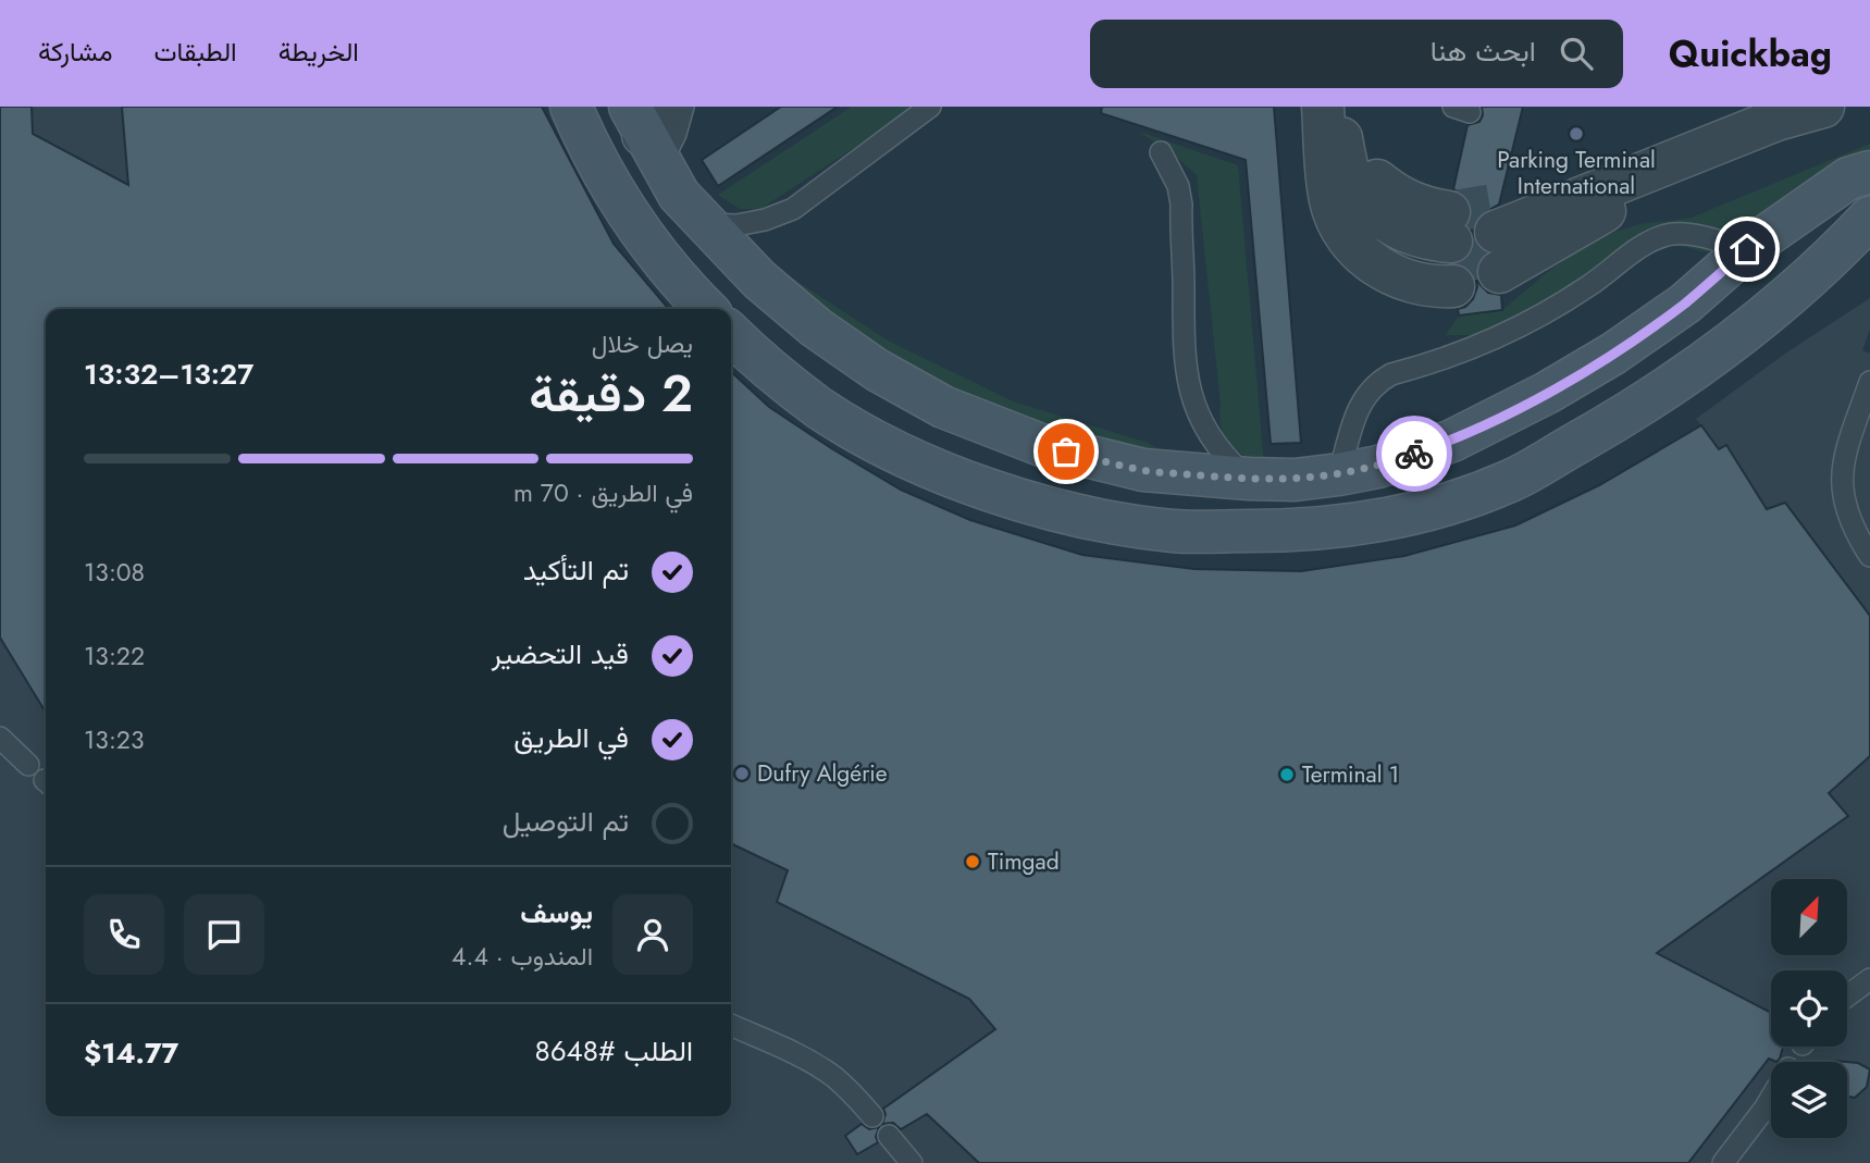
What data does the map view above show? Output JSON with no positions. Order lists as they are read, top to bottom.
{
  "places": [
    "Parking Terminal International",
    "Dufry Algérie",
    "Terminal 1",
    "Timgad"
  ],
  "north": "top right",
  "page": {
    "header": "Quickbag",
    "search": "ابحث هنا",
    "nav": ["الخريطة", "الطبقات", "مشاركة"],
    "heading": ["2 دقيقة", "يصل خلال", "13:27–13:32"],
    "panel": [
      "يوسف",
      "المندوب · 4.4",
      "الطلب #8648",
      "$14.77"
    ],
    "bar": "في الطريق · 70 m",
    "list": [
      ["تم التأكيد", "13:08"],
      ["قيد التحضير", "13:22"],
      ["في الطريق", "13:23"],
      "تم التوصيل"
    ]
  }
}
